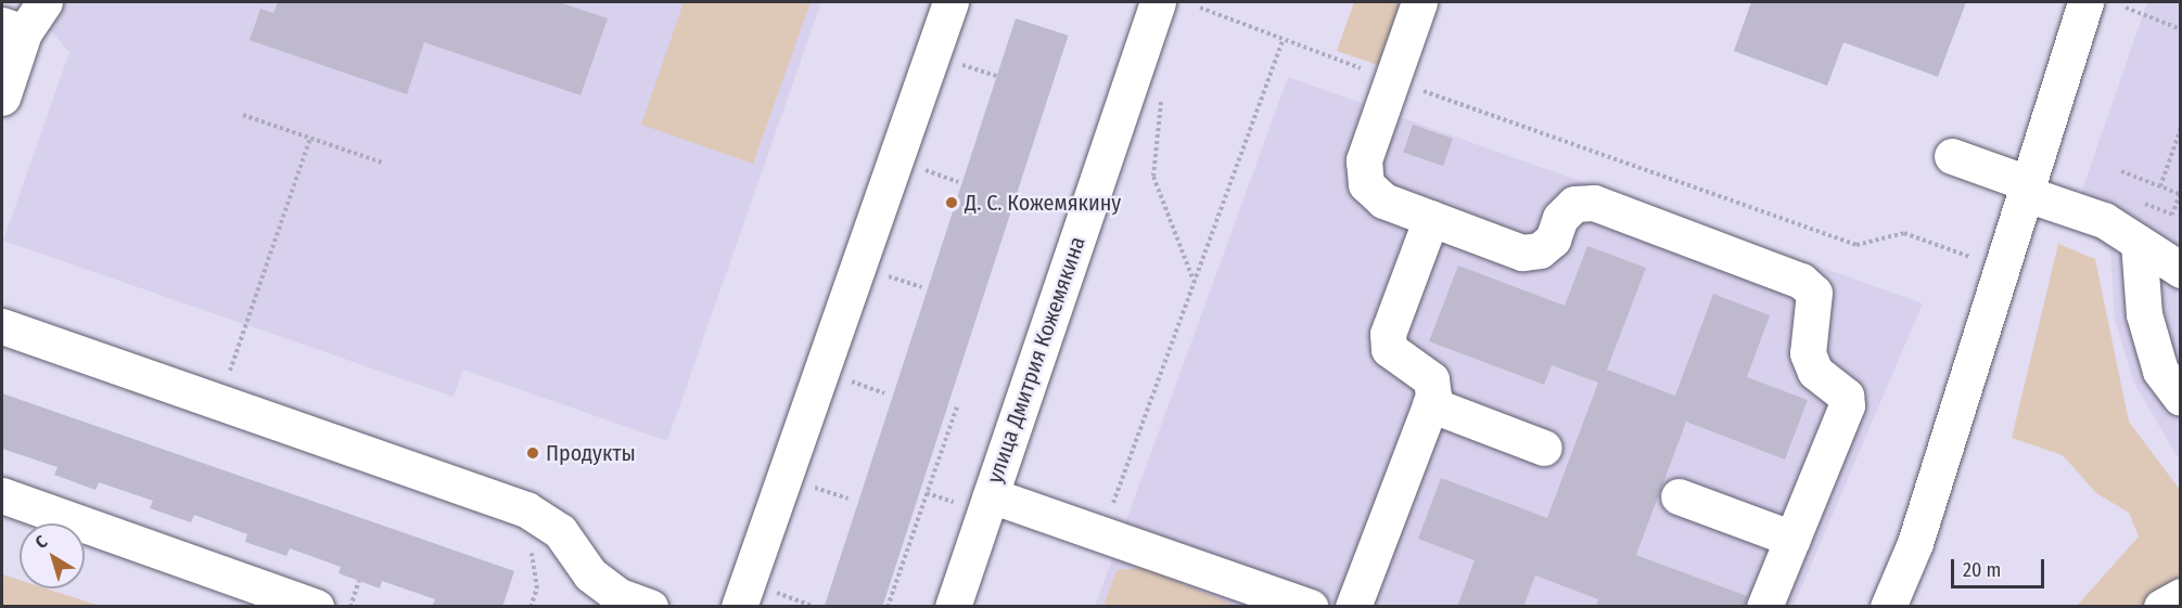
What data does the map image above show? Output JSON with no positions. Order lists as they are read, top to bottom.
{
  "streets": {
    "street": ["улица Дмитрия Кожемякина"]
  },
  "places": ["Д. С. Кожемякину", "Продукты"],
  "scale_bar": "20 m",
  "north": "top left"
}
